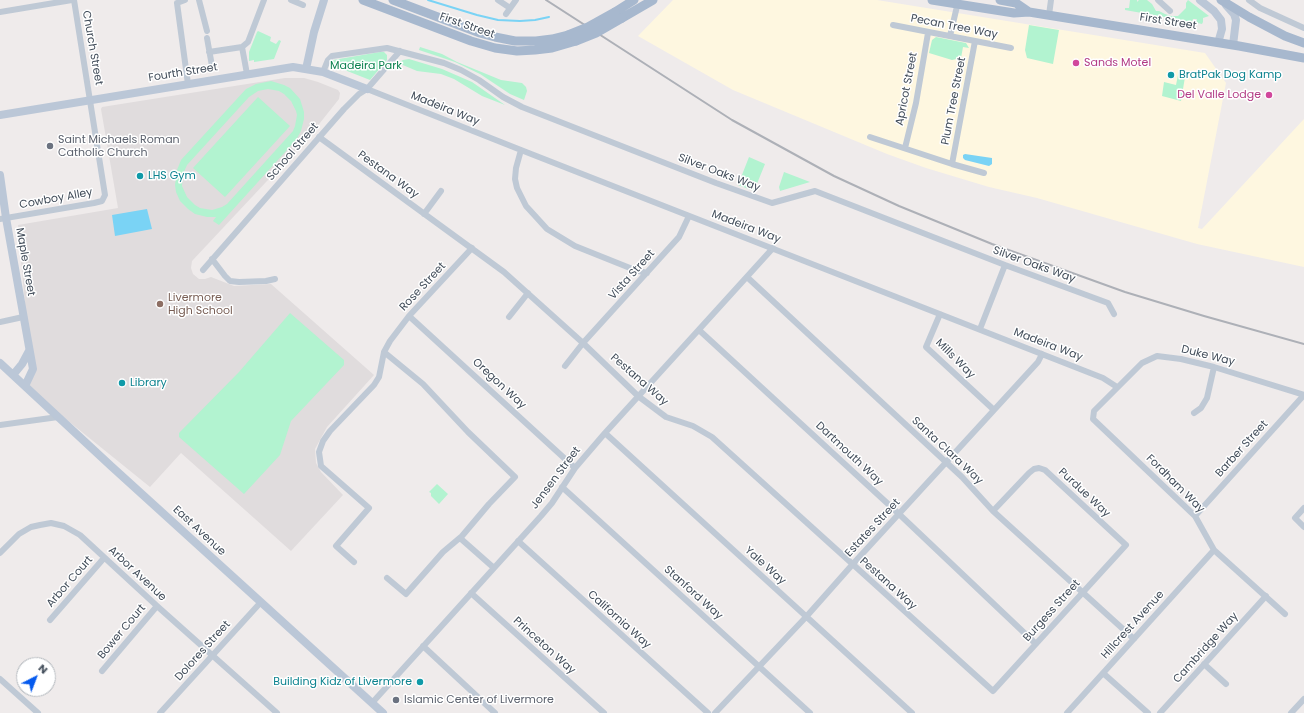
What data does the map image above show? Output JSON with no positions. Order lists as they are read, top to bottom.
{
  "streets": {
    "main road": ["First Street"],
    "street": [
      "Pecan Tree Way",
      "Church Street",
      "Fourth Street",
      "Apricot Street",
      "Plum Tree Street",
      "Madeira Way",
      "School Street",
      "Silver Oaks Way",
      "Pestana Way",
      "Cowboy Alley",
      "Maple Street",
      "Vista Street",
      "Rose Street",
      "Duke Way",
      "Mills Way",
      "Oregon Way",
      "Barber Street",
      "Santa Clara Way",
      "Dartmouth Way",
      "Jensen Street",
      "Fordham Way",
      "Purdue Way",
      "Estates Street",
      "East Avenue",
      "Yale Way",
      "Arbor Avenue",
      "Arbor Court",
      "Stanford Way",
      "Burgess Street",
      "California Way",
      "Hillcrest Avenue",
      "Bower Court",
      "Princeton Way",
      "Cambridge Way",
      "Dolores Street"
    ]
  },
  "crossings": [
    ["Pecan Tree Way", "Apricot Street"],
    ["Pecan Tree Way", "Plum Tree Street"],
    ["Church Street", "Fourth Street"],
    ["Church Street", "Cowboy Alley"],
    ["Fourth Street", "Madeira Way"],
    ["Fourth Street", "School Street"],
    ["Fourth Street", "Silver Oaks Way"],
    ["Fourth Street", "Cowboy Alley"],
    ["Madeira Way", "School Street"],
    ["Madeira Way", "Vista Street"],
    ["Madeira Way", "Duke Way"],
    ["Madeira Way", "Mills Way"],
    ["Madeira Way", "Jensen Street"],
    ["Madeira Way", "Fordham Way"],
    ["Madeira Way", "Estates Street"],
    ["School Street", "Silver Oaks Way"],
    ["School Street", "Pestana Way"],
    ["Pestana Way", "Vista Street"],
    ["Pestana Way", "Rose Street"],
    ["Pestana Way", "Jensen Street"],
    ["Pestana Way", "Estates Street"],
    ["Pestana Way", "Burgess Street"],
    ["Cowboy Alley", "Maple Street"],
    ["Maple Street", "East Avenue"],
    ["Rose Street", "Oregon Way"],
    ["Duke Way", "Barber Street"],
    ["Duke Way", "Fordham Way"],
    ["Mills Way", "Estates Street"],
    ["Oregon Way", "Jensen Street"],
    ["Barber Street", "Fordham Way"],
    ["Santa Clara Way", "Jensen Street"],
    ["Santa Clara Way", "Purdue Way"],
    ["Santa Clara Way", "Estates Street"],
    ["Santa Clara Way", "Burgess Street"],
    ["Santa Clara Way", "Hillcrest Avenue"],
    ["Dartmouth Way", "Jensen Street"],
    ["Dartmouth Way", "Estates Street"],
    ["Dartmouth Way", "Burgess Street"],
    ["Jensen Street", "East Avenue"],
    ["Jensen Street", "Yale Way"],
    ["Jensen Street", "Stanford Way"],
    ["Jensen Street", "California Way"],
    ["Jensen Street", "Princeton Way"],
    ["Fordham Way", "Hillcrest Avenue"],
    ["Fordham Way", "Cambridge Way"],
    ["Purdue Way", "Burgess Street"],
    ["Estates Street", "Yale Way"],
    ["Estates Street", "Stanford Way"],
    ["East Avenue", "Dolores Street"],
    ["Arbor Avenue", "Arbor Court"],
    ["Arbor Avenue", "Bower Court"],
    ["Arbor Avenue", "Dolores Street"]
  ],
  "parks": ["Madeira Park"],
  "places": [
    "Sands Motel",
    "BratPak Dog Kamp",
    "Del Valle Lodge",
    "Saint Michaels Roman Catholic Church",
    "LHS Gym",
    "Livermore High School",
    "Library",
    "Building Kidz of Livermore",
    "Islamic Center of Livermore"
  ],
  "north": "top right"
}
